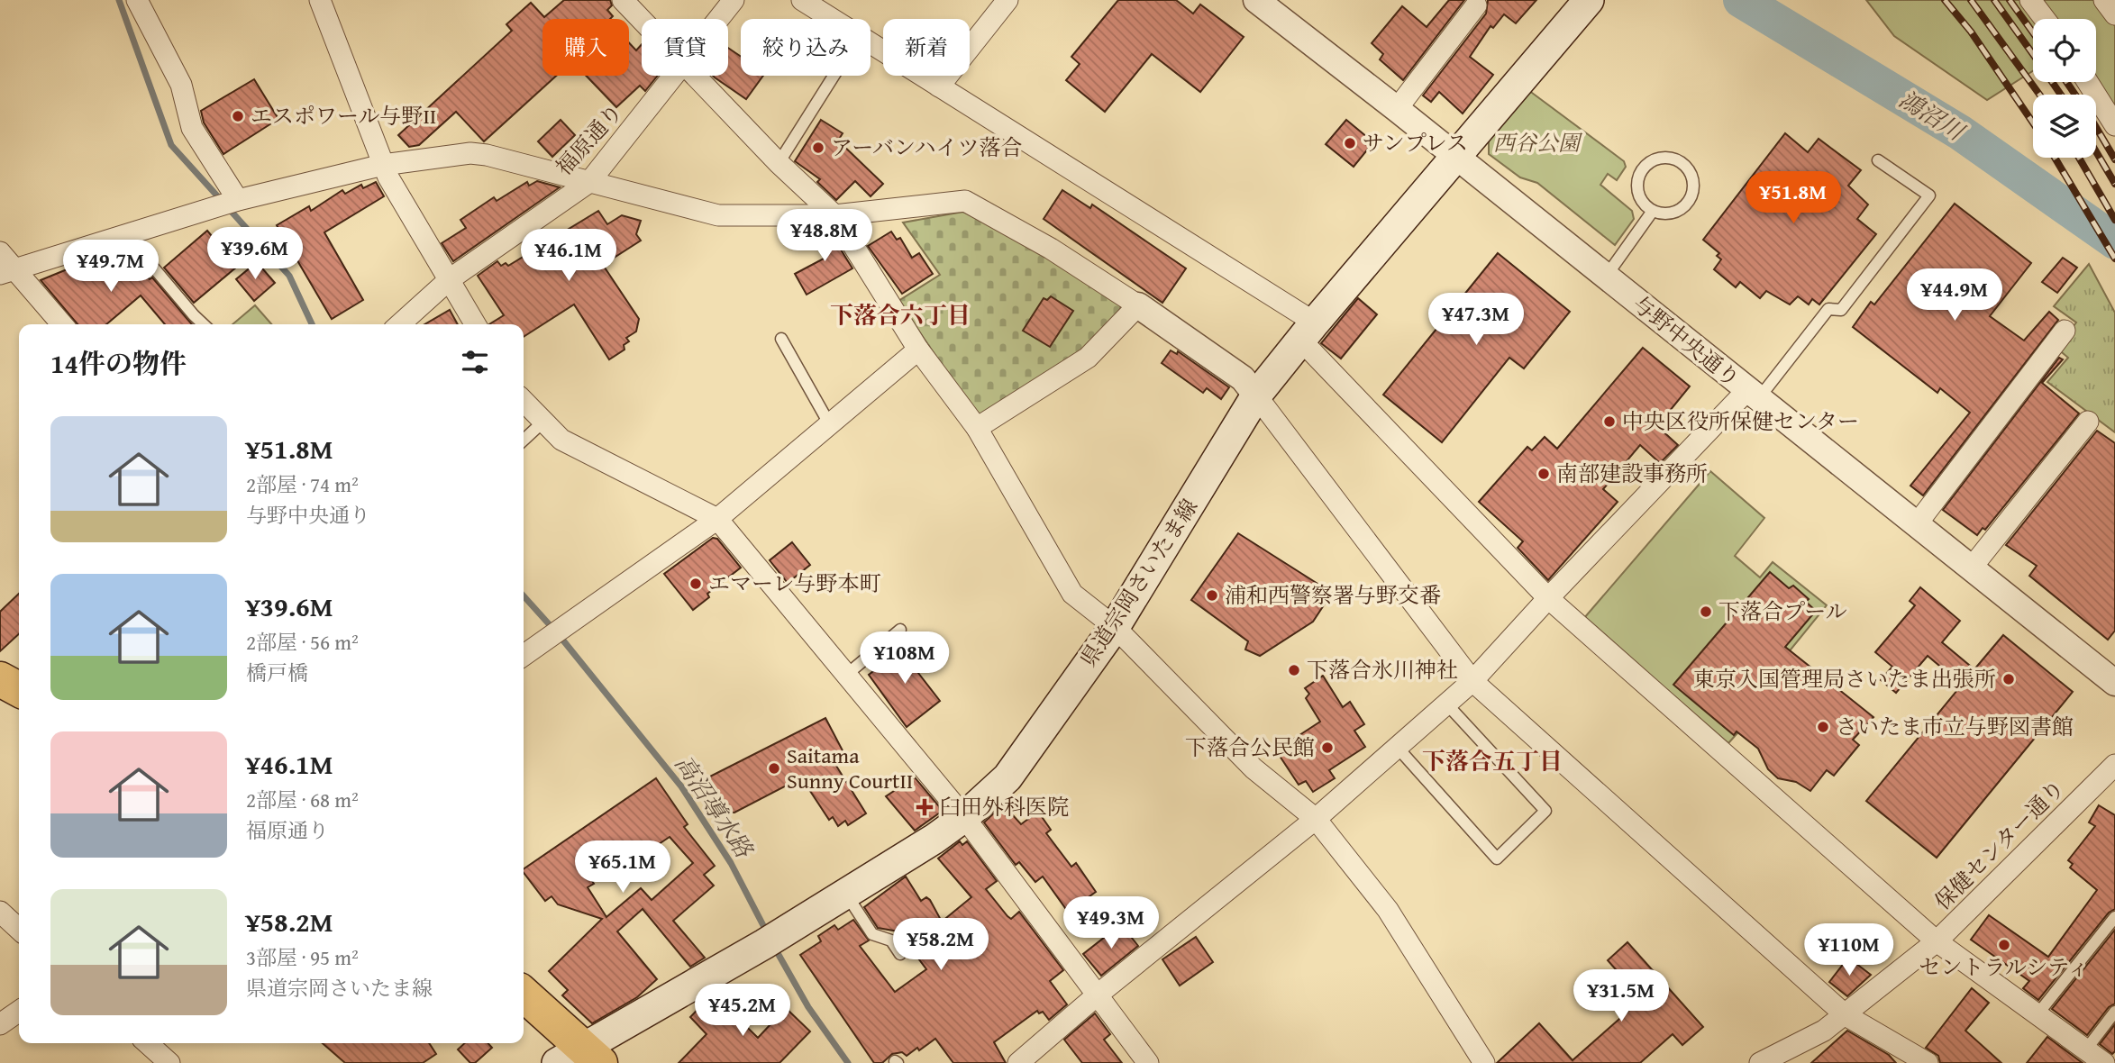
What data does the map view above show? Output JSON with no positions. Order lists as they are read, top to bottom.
{
  "streets": {
    "main road": ["県道宗岡さいたま線"],
    "street": ["福原通り", "与野中央通り", "保健センター通り"]
  },
  "crossings": [
    ["与野中央通り", "県道宗岡さいたま線"]
  ],
  "districts": ["下落合六丁目", "下落合五丁目"],
  "water": ["鴻沼川", "高沼導水路"],
  "parks": ["西谷公園"],
  "places": {
    "other": [
      "エスポワール与野Ⅱ",
      "サンプレス",
      "アーバンハイツ落合",
      "中央区役所保健センター",
      "南部建設事務所",
      "エマーレ与野本町",
      "浦和西警察署与野交番",
      "下落合プール",
      "下落合氷川神社",
      "東京入国管理局さいたま出張所",
      "さいたま市立与野図書館",
      "下落合公民館",
      "Saitama Sunny CourtⅡ",
      "セントラルシティ"
    ],
    "health": ["臼田外科医院"]
  },
  "page": {
    "chip": [
      "購入",
      "賃貸",
      "絞り込み",
      "新着"
    ],
    "price": [
      "¥51.8M",
      "¥48.8M",
      "¥39.6M",
      "¥46.1M",
      "¥49.7M",
      "¥44.9M",
      "¥47.3M",
      "¥108M",
      "¥65.1M",
      "¥49.3M",
      "¥58.2M",
      "¥110M",
      "¥31.5M",
      "¥45.2M"
    ],
    "heading": "14件の物件",
    "list": [
      {
        "name": "¥51.8M",
        "note": "2部屋 · 74 m² · 与野中央通り"
      },
      {
        "name": "¥39.6M",
        "note": "2部屋 · 56 m² · 橋戸橋"
      },
      {
        "name": "¥46.1M",
        "note": "2部屋 · 68 m² · 福原通り"
      },
      {
        "name": "¥58.2M",
        "note": "3部屋 · 95 m² · 県道宗岡さいたま線"
      }
    ]
  }
}
